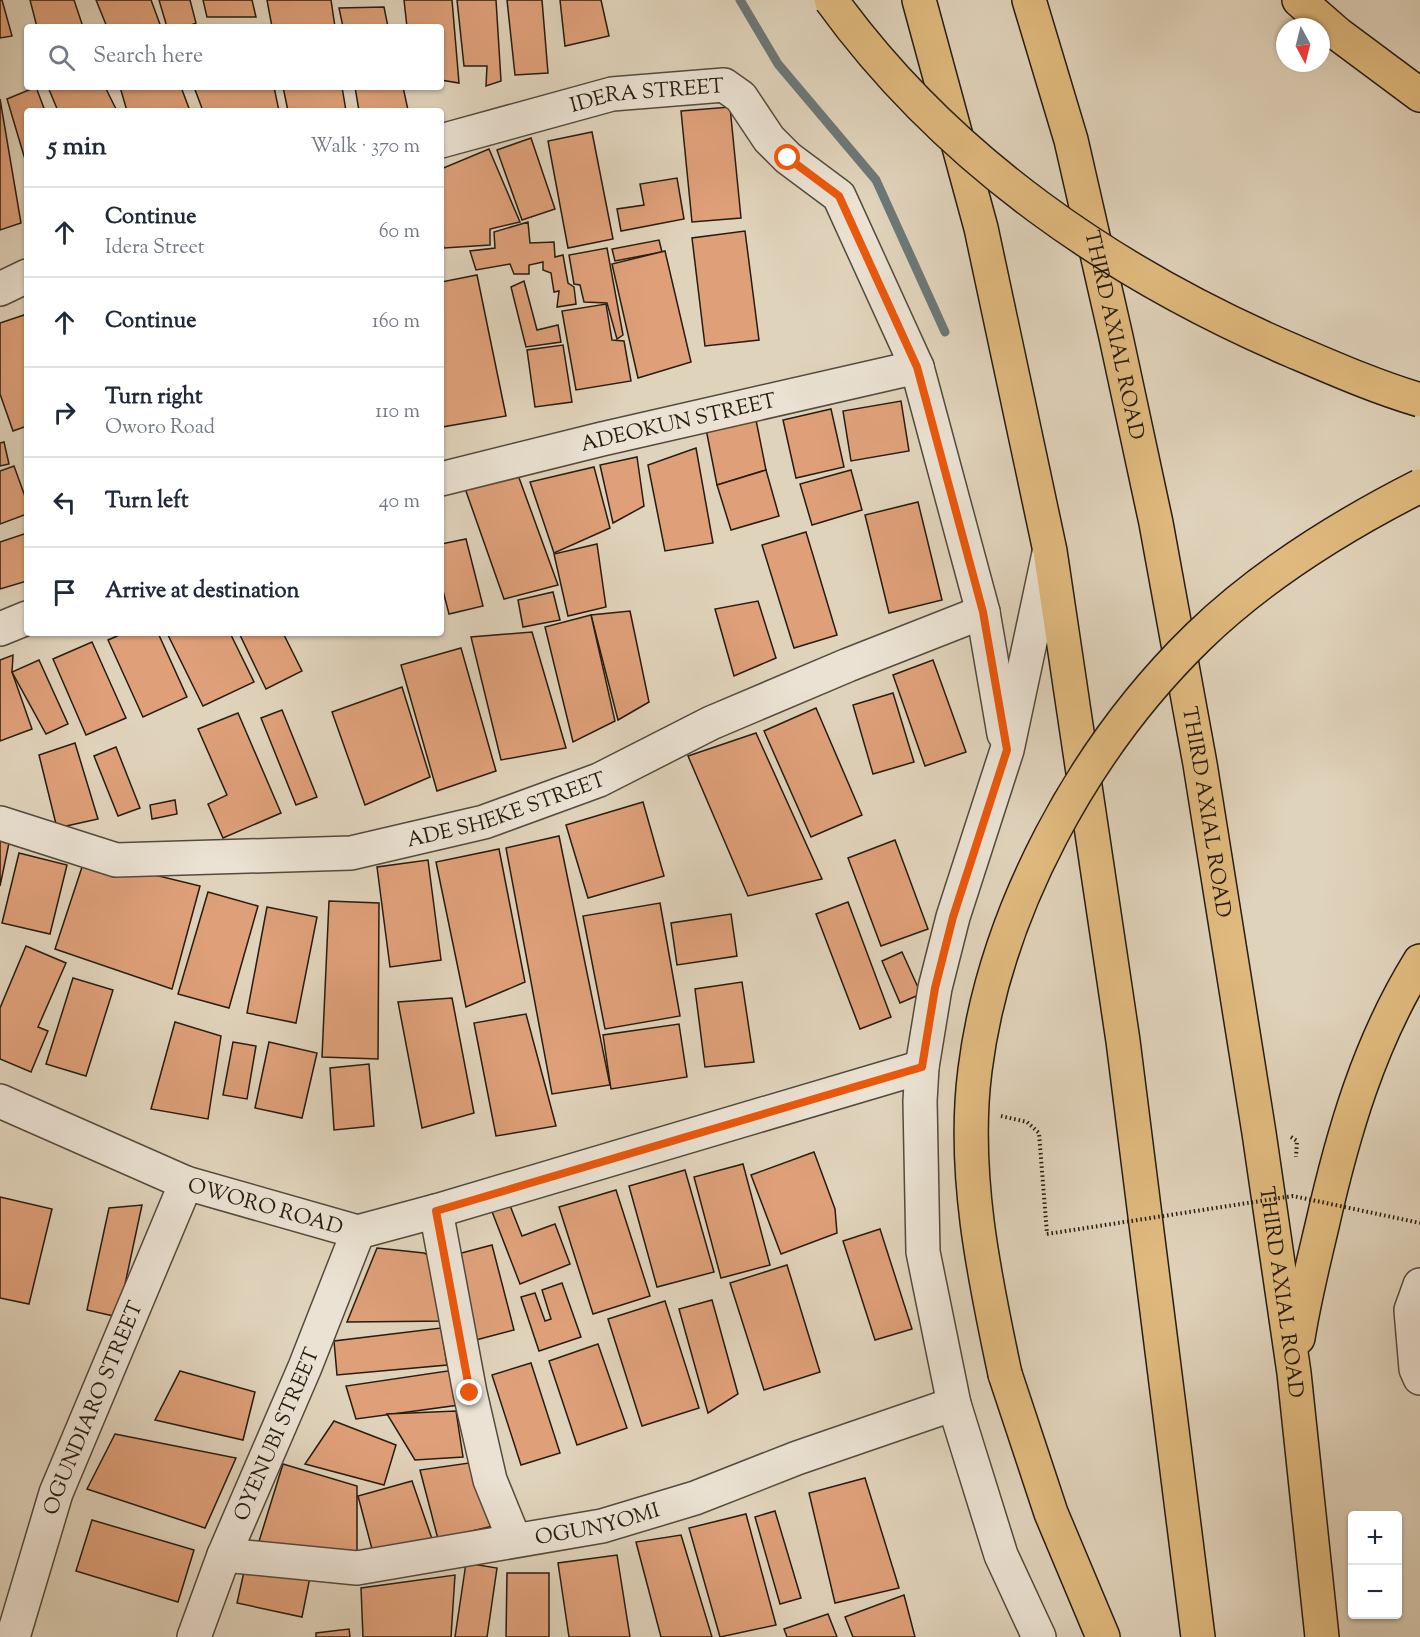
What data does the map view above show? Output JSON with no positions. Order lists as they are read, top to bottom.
{
  "streets": {
    "highway": ["THIRD AXIAL ROAD"],
    "street": [
      "IDERA STREET",
      "ADEOKUN STREET",
      "ADE SHEKE STREET",
      "OWORO ROAD",
      "OGUNDIARO STREET",
      "OYENUBI STREET",
      "OGUNYOMI"
    ]
  },
  "crossings": [
    ["IDERA STREET", "ADEOKUN STREET"],
    ["IDERA STREET", "ADE SHEKE STREET"],
    ["OWORO ROAD", "OGUNDIARO STREET"],
    ["OWORO ROAD", "OYENUBI STREET"],
    ["OYENUBI STREET", "OGUNYOMI"]
  ],
  "north": "bottom",
  "page": {
    "search": "Search here",
    "heading": ["5 min", "Walk · 370 m"],
    "list": [
      ["Continue", "Idera Street", "60 m"],
      ["Continue", "160 m"],
      ["Turn right", "Oworo Road", "110 m"],
      ["Turn left", "40 m"],
      "Arrive at destination"
    ],
    "map_buttons": ["+", "−"]
  }
}
